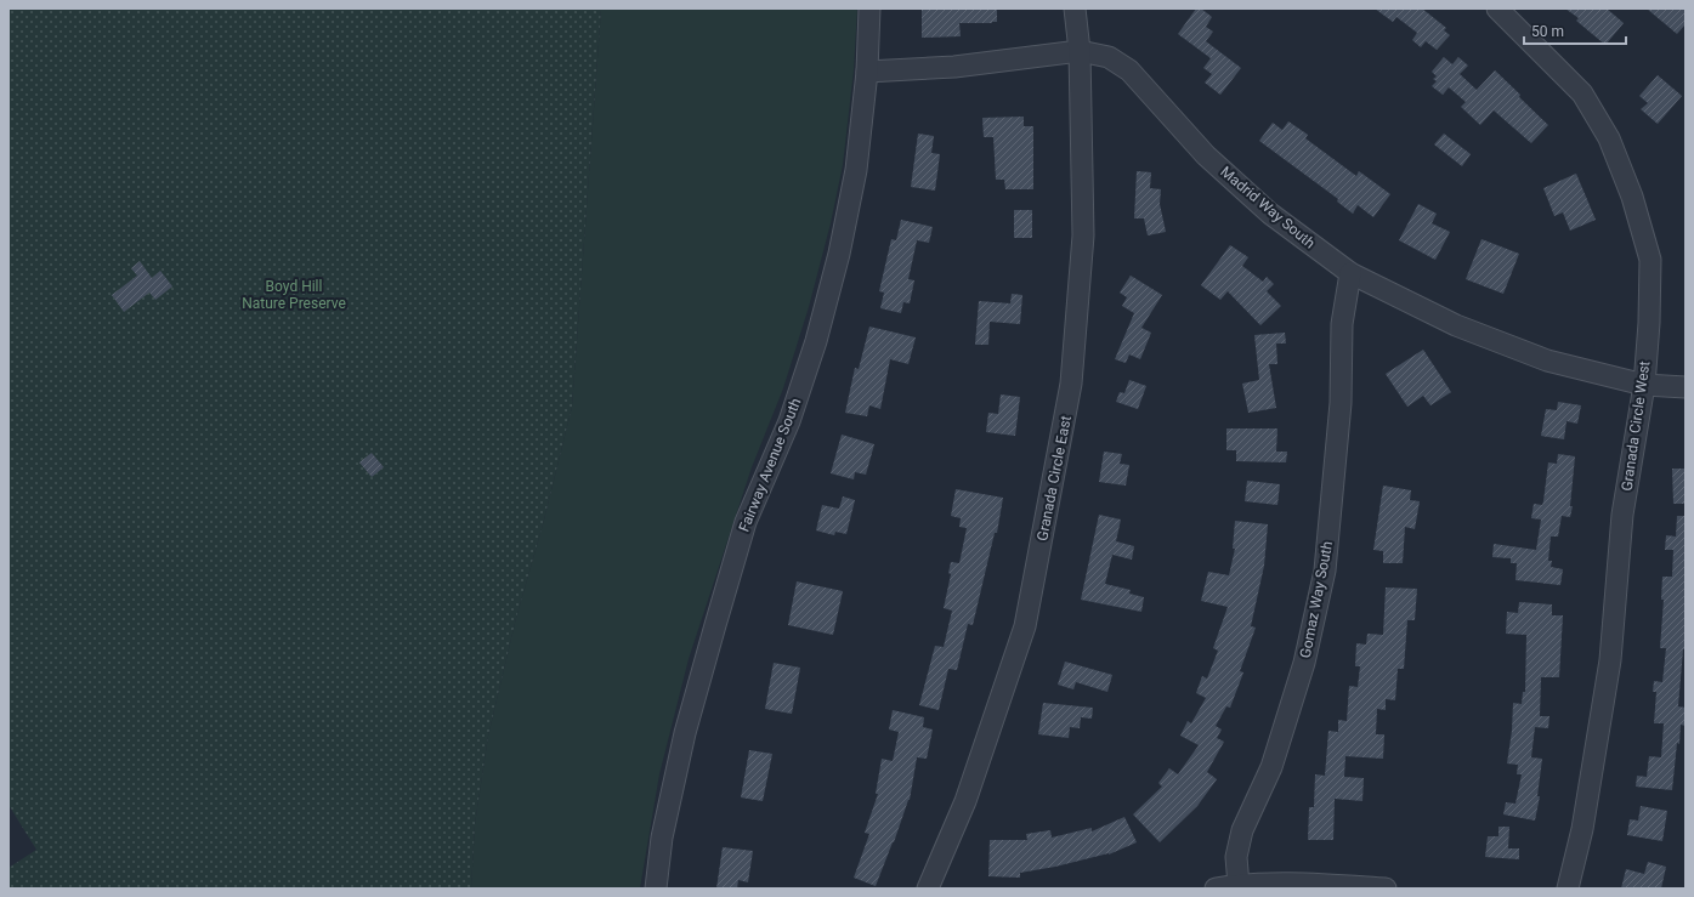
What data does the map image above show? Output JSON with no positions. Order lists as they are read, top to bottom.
{
  "streets": {
    "street": [
      "Madrid Way South",
      "Granada Circle West",
      "Fairway Avenue South",
      "Granada Circle East",
      "Gomaz Way South"
    ]
  },
  "crossings": [
    ["Madrid Way South", "Granada Circle West"],
    ["Madrid Way South", "Fairway Avenue South"],
    ["Madrid Way South", "Granada Circle East"],
    ["Madrid Way South", "Gomaz Way South"]
  ],
  "parks": ["Boyd Hill Nature Preserve"],
  "scale_bar": "50 m"
}
